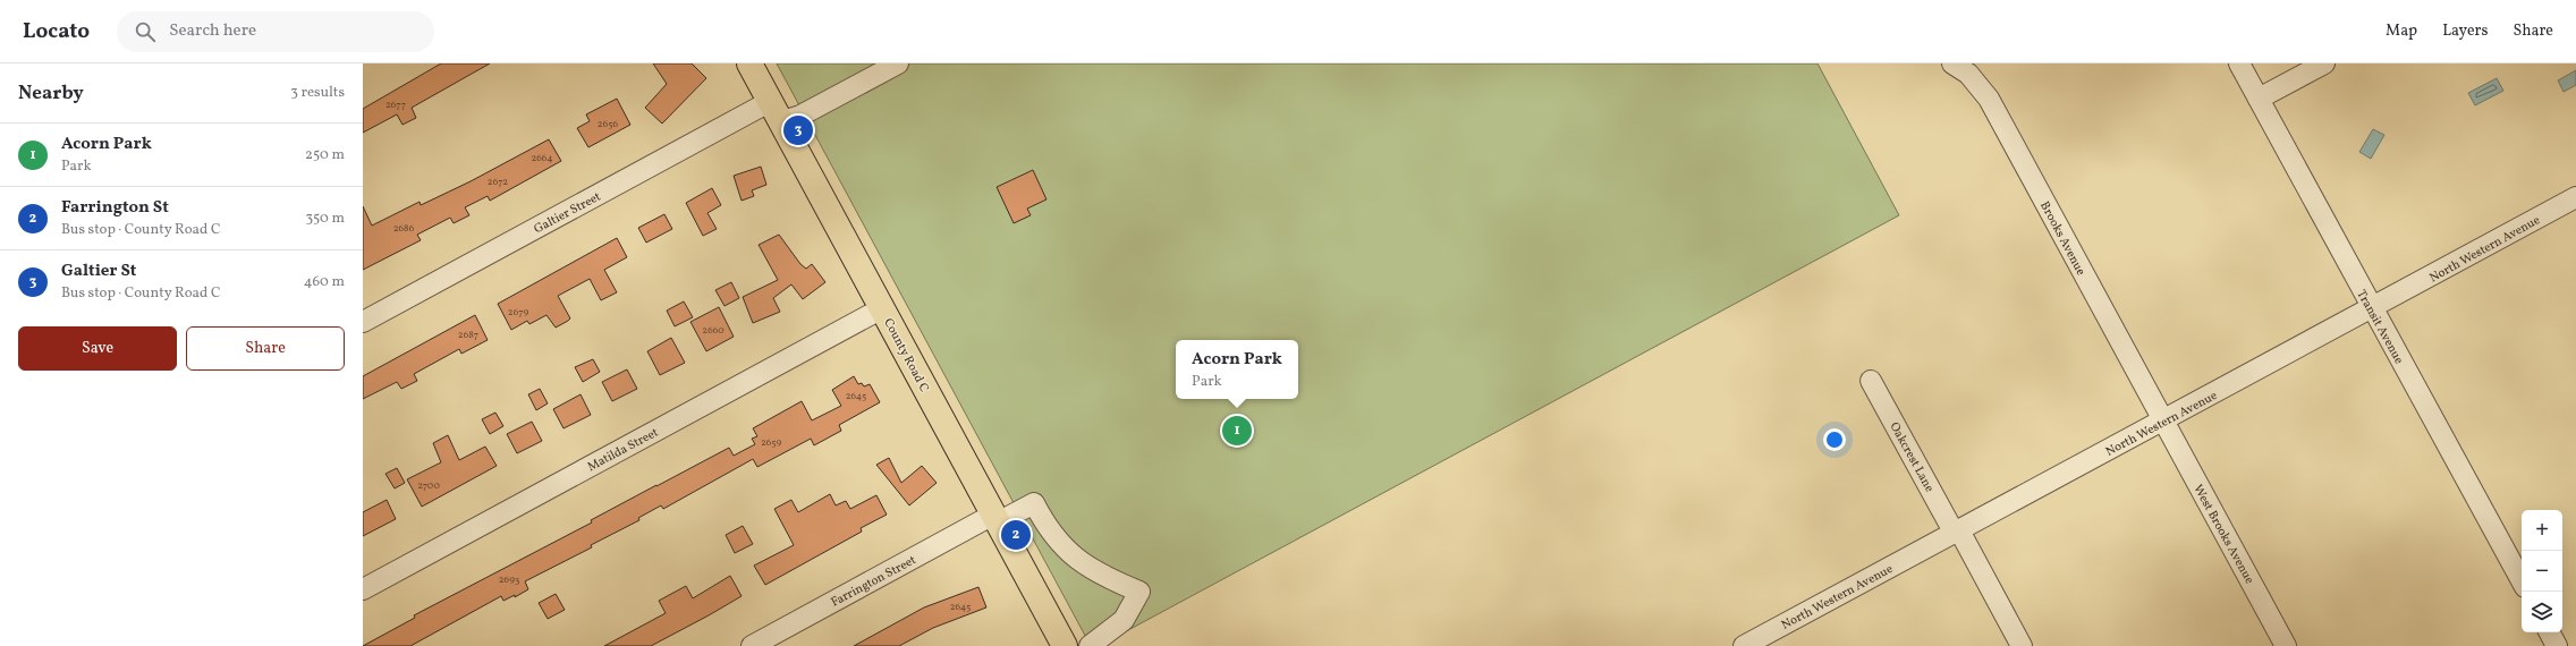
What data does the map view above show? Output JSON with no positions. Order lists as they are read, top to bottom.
{
  "streets": {
    "main road": ["County Road C"],
    "street": [
      "Galtier Street",
      "Brooks Avenue",
      "North Western Avenue",
      "Transit Avenue",
      "Matilda Street",
      "Oakcrest Lane",
      "West Brooks Avenue",
      "Farrington Street"
    ]
  },
  "crossings": [
    ["Galtier Street", "County Road C"],
    ["Brooks Avenue", "North Western Avenue"],
    ["Brooks Avenue", "West Brooks Avenue"],
    ["North Western Avenue", "Transit Avenue"],
    ["North Western Avenue", "Oakcrest Lane"],
    ["North Western Avenue", "West Brooks Avenue"],
    ["County Road C", "Matilda Street"],
    ["County Road C", "Farrington Street"]
  ],
  "house_numbers": [
    "2677",
    "2656",
    "2664",
    "2672",
    "2686",
    "2679",
    "2660",
    "2687",
    "2645",
    "2659",
    "2700",
    "2693",
    "2645"
  ],
  "page": {
    "header": "Locato",
    "search": "Search here",
    "nav": ["Map", "Layers", "Share"],
    "heading": ["Nearby", "3 results"],
    "pins": ["3", "1", "2"],
    "list": [
      {
        "mark": "1",
        "name": "Acorn Park",
        "note": "Park",
        "value": "250 m"
      },
      {
        "mark": "2",
        "name": "Farrington St",
        "note": "Bus stop · County Road C",
        "value": "350 m"
      },
      {
        "mark": "3",
        "name": "Galtier St",
        "note": "Bus stop · County Road C",
        "value": "460 m"
      }
    ],
    "buttons": ["Save", "Share"],
    "popup": ["Acorn Park", "Park"],
    "map_buttons": ["+", "−"]
  }
}
